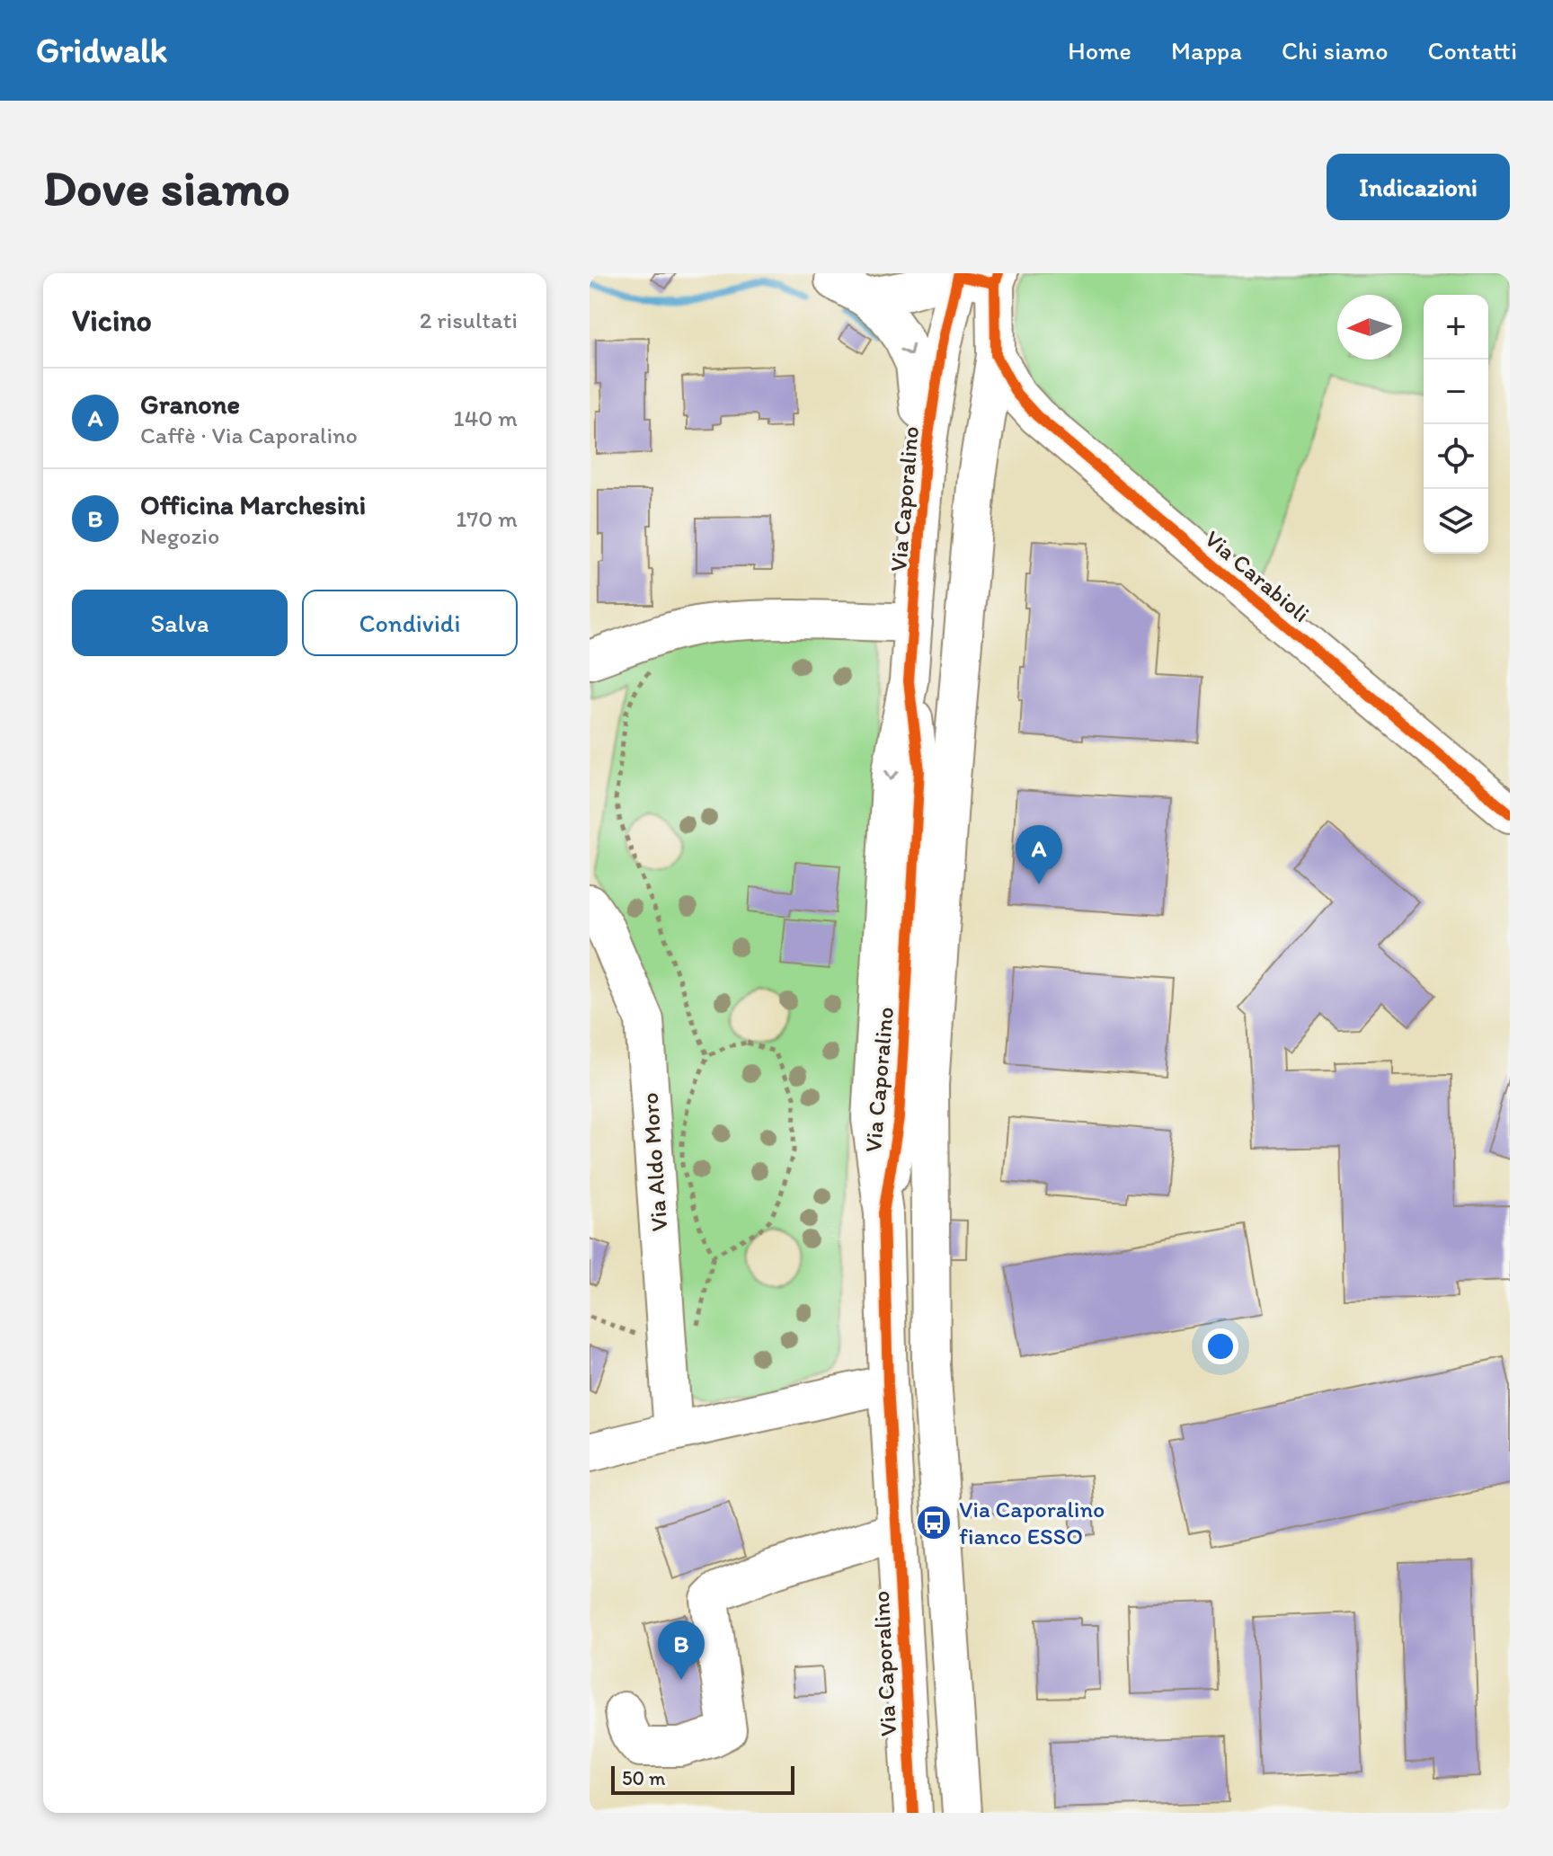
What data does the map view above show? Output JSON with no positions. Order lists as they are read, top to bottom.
{
  "streets": {
    "street": ["Via Caporalino", "Via Carabioli", "Via Aldo Moro"]
  },
  "crossings": [
    ["Via Caporalino", "Via Carabioli"]
  ],
  "places": {
    "bus stop": ["Via Caporalino fianco ESSO"]
  },
  "scale_bar": "50 m",
  "north": "left",
  "page": {
    "header": "Gridwalk",
    "nav": [
      "Home",
      "Mappa",
      "Chi siamo",
      "Contatti"
    ],
    "buttons": [
      "Indicazioni",
      ["Salva", "Condividi"]
    ],
    "title": "Dove siamo",
    "heading": ["Vicino", "2 risultati"],
    "map_buttons": ["+", "−"],
    "list": [
      {
        "mark": "A",
        "name": "Granone",
        "note": "Caffè · Via Caporalino",
        "value": "140 m"
      },
      {
        "mark": "B",
        "name": "Officina Marchesini",
        "note": "Negozio",
        "value": "170 m"
      }
    ],
    "pins": ["A", "B"],
    "scale": "50 m"
  }
}
